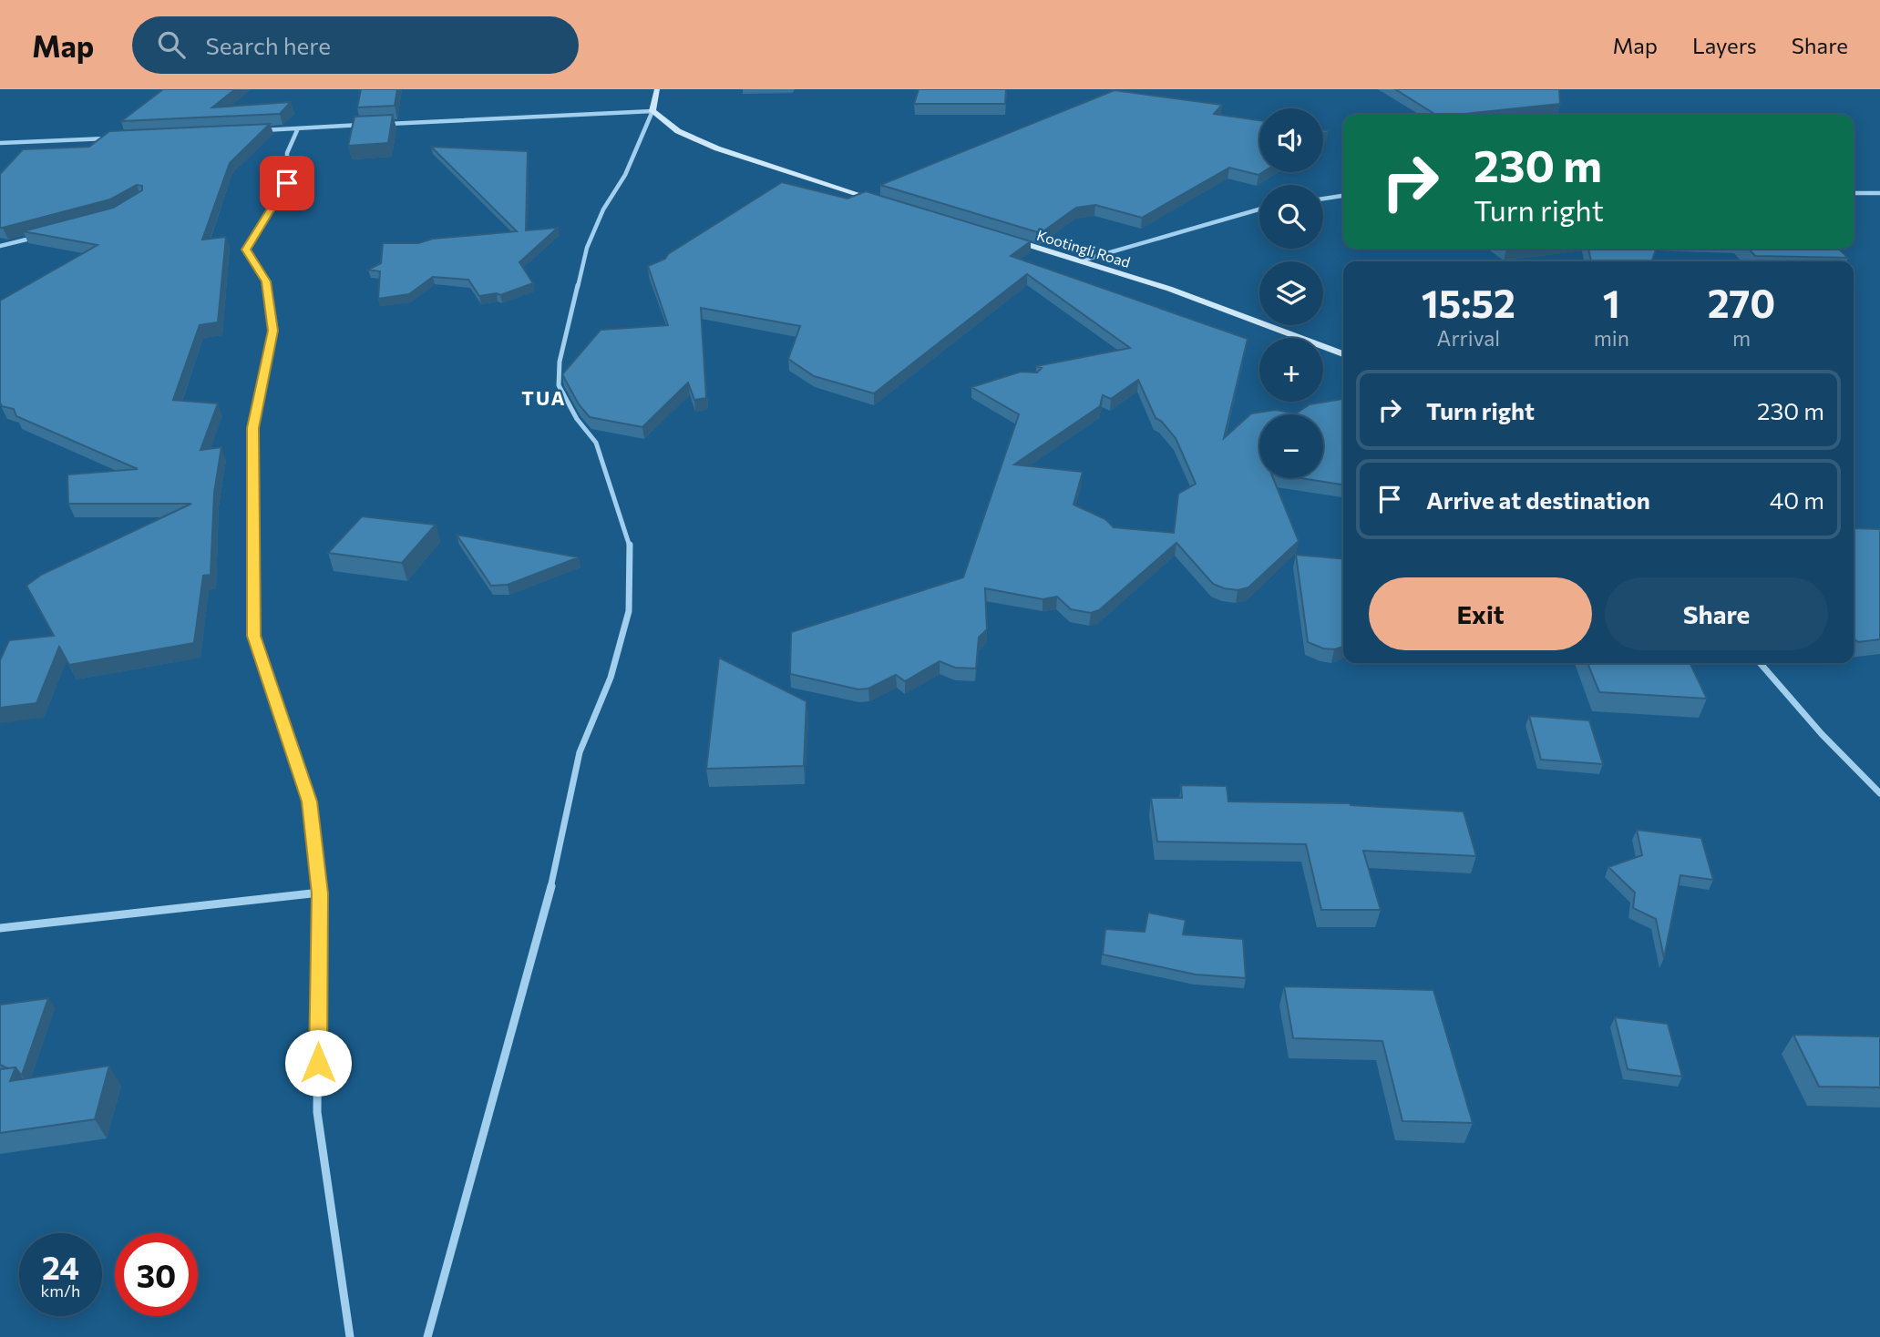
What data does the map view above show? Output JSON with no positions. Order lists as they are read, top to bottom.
{
  "streets": {
    "street": ["Kootingli Road"]
  },
  "districts": ["TUA"],
  "page": {
    "header": "Map",
    "search": "Search here",
    "nav": ["Map", "Layers", "Share"],
    "map_buttons": ["+", "−"],
    "turn": ["230 m", "Turn right"],
    "eta": [
      "15:52",
      "Arrival",
      "1",
      "min",
      "270",
      "m"
    ],
    "list": [
      {
        "name": "Turn right",
        "value": "230 m"
      },
      {
        "name": "Arrive at destination",
        "value": "40 m"
      }
    ],
    "buttons": ["Exit", "Share"],
    "speed": "24 km/h",
    "limit": "30"
  }
}
